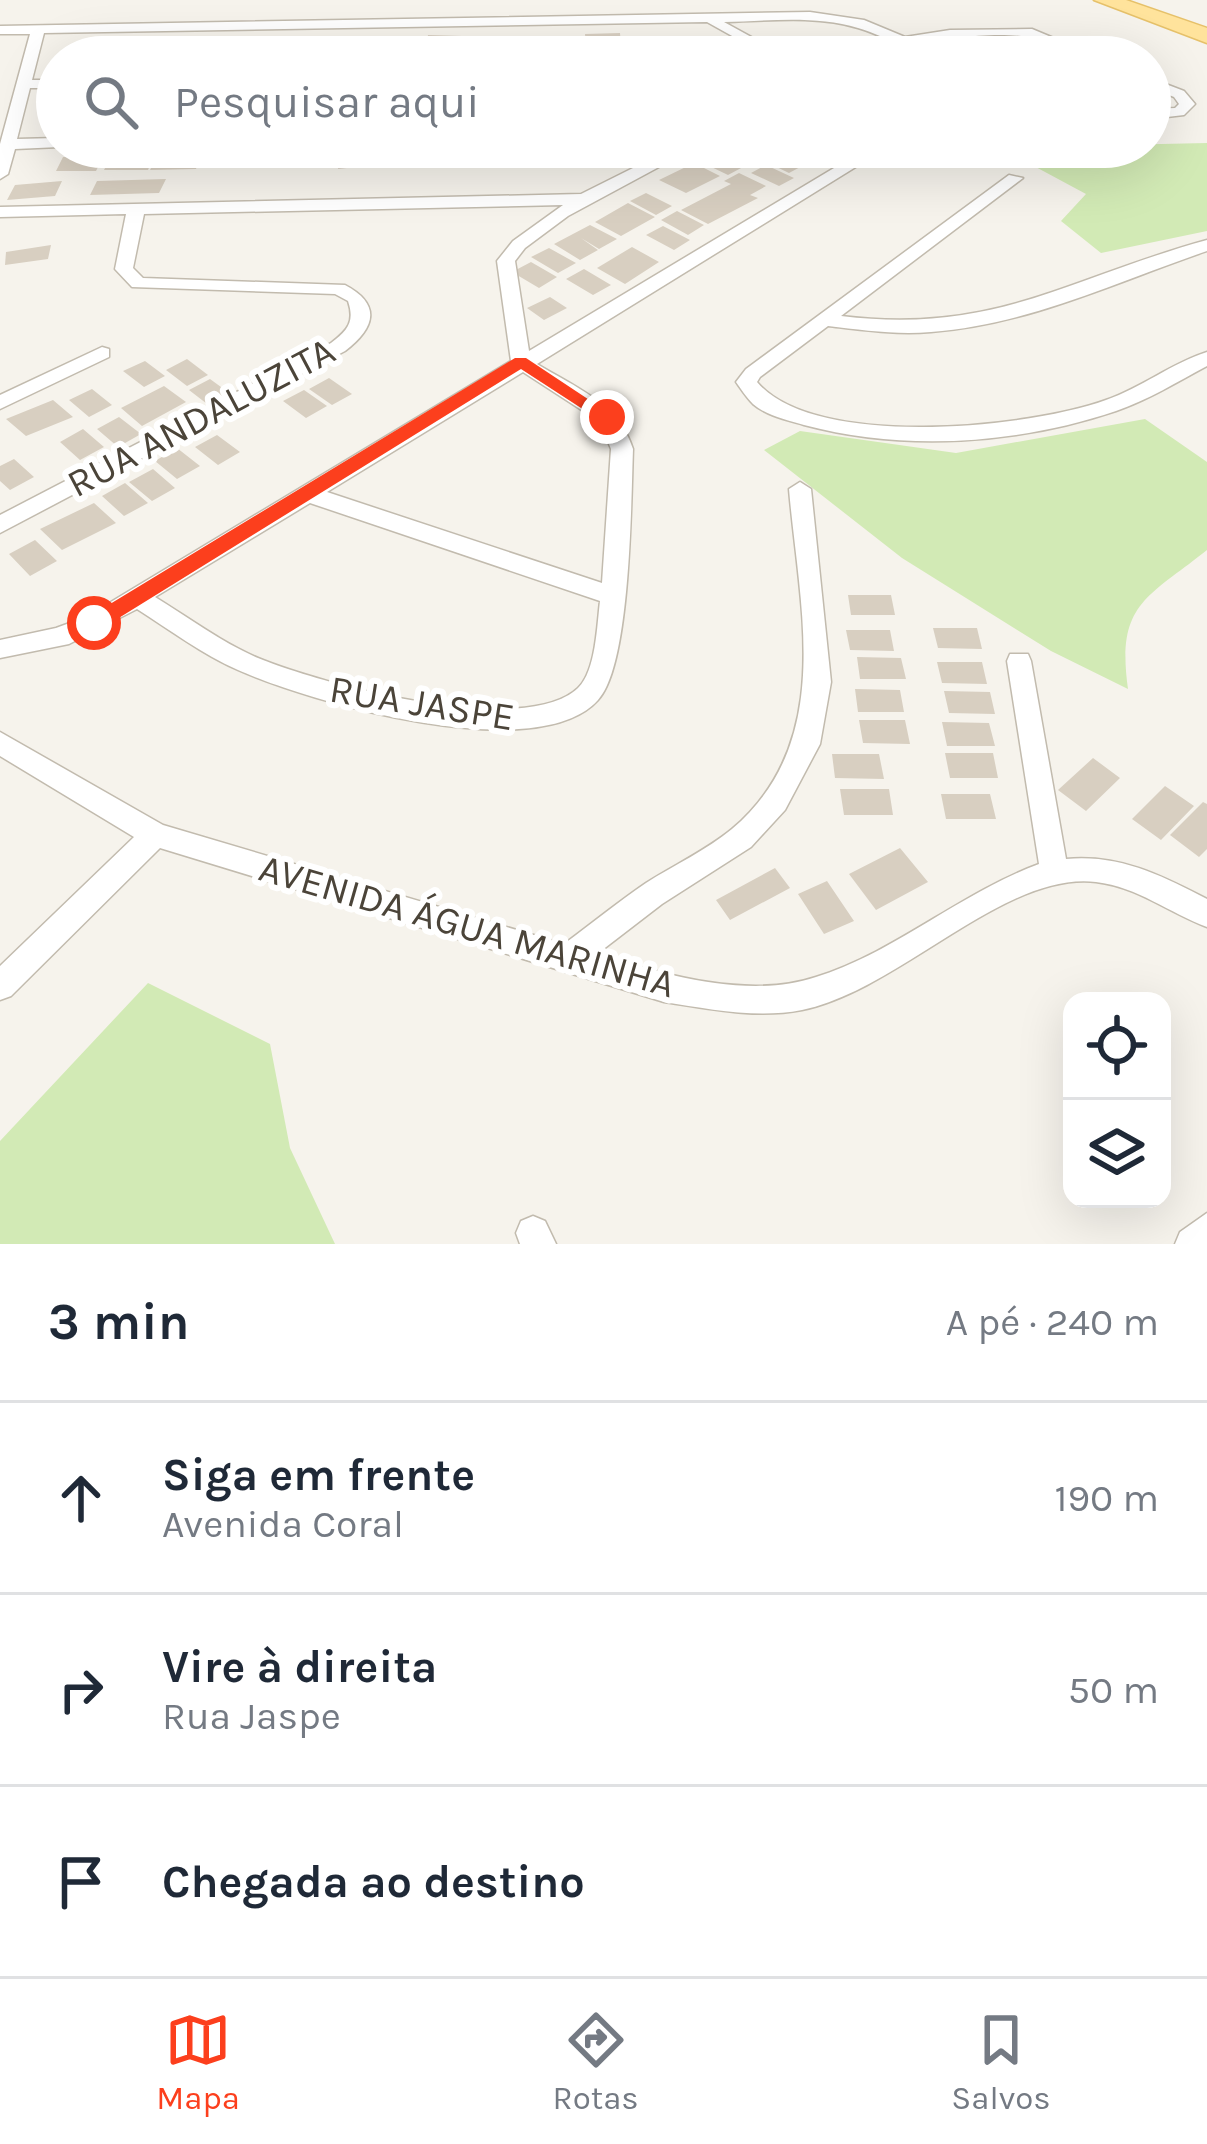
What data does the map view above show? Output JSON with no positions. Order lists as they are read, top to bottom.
{
  "streets": {
    "street": ["RUA ANDALUZITA", "RUA JASPE", "AVENIDA ÁGUA MARINHA"]
  },
  "page": {
    "search": "Pesquisar aqui",
    "heading": ["3 min", "A pé · 240 m"],
    "list": [
      ["Siga em frente", "Avenida Coral", "190 m"],
      ["Vire à direita", "Rua Jaspe", "50 m"],
      "Chegada ao destino"
    ],
    "nav": ["Mapa", "Rotas", "Salvos"]
  }
}
